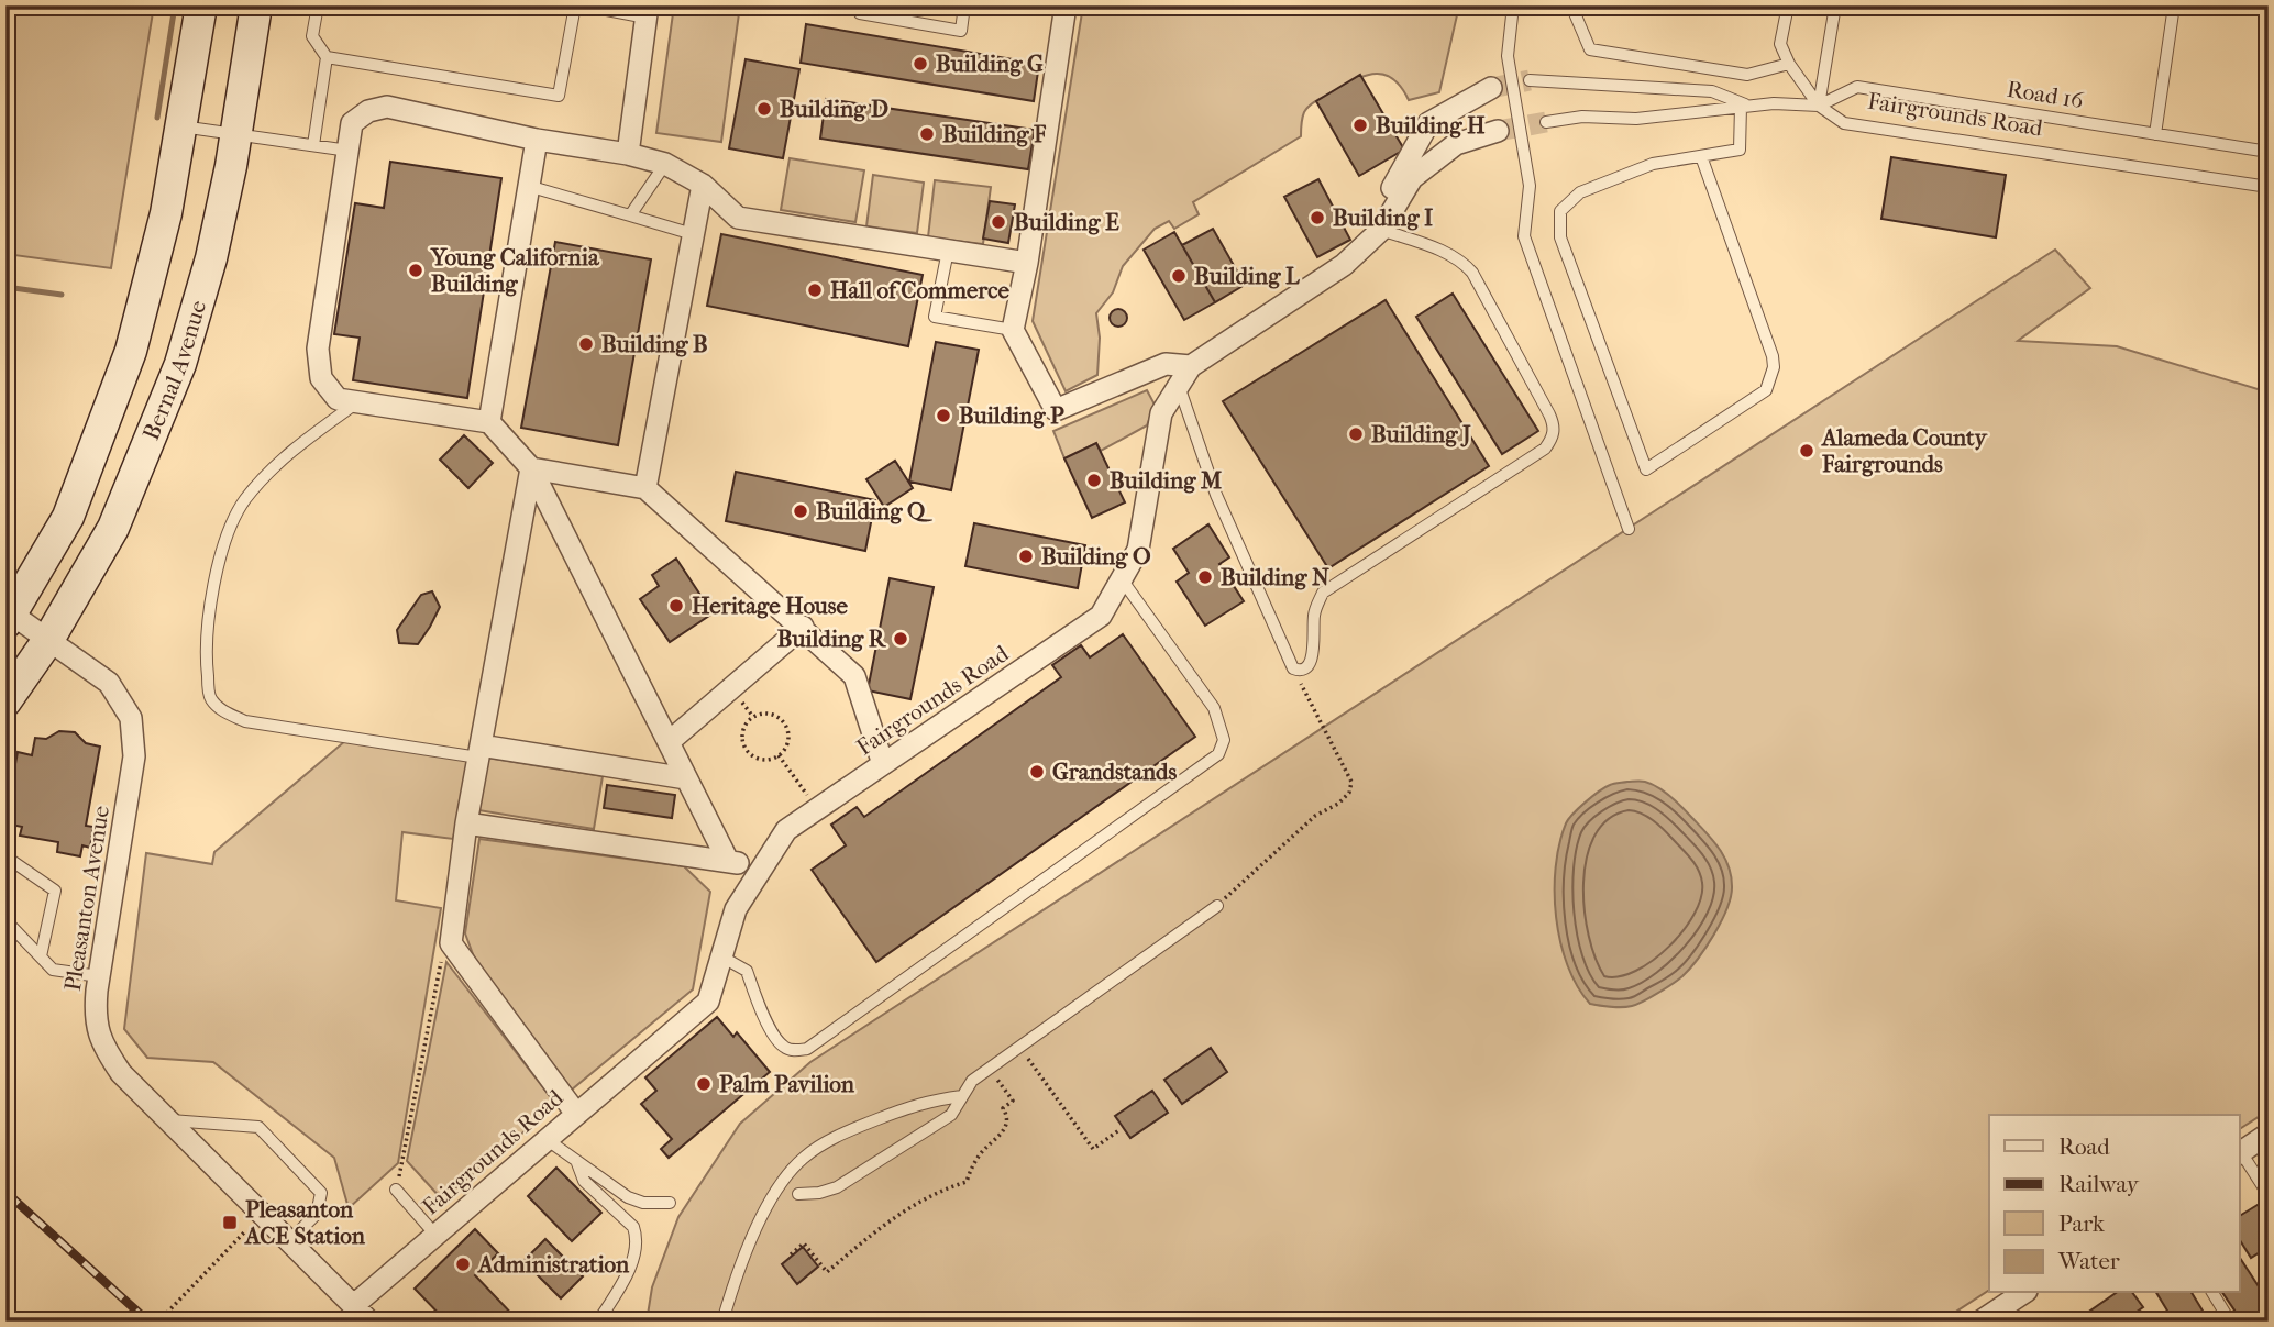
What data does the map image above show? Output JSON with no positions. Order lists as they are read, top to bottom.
{
  "streets": {
    "main road": ["Bernal Avenue"],
    "street": ["Fairgrounds Road", "Pleasanton Avenue"],
    "lane": ["Road 16"]
  },
  "crossings": [
    ["Road 16", "Fairgrounds Road"],
    ["Fairgrounds Road", "Pleasanton Avenue"],
    ["Bernal Avenue", "Pleasanton Avenue"]
  ],
  "places": {
    "other": [
      "Building G",
      "Building D",
      "Building H",
      "Building F",
      "Building I",
      "Building E",
      "Young California Building",
      "Building L",
      "Hall of Commerce",
      "Building B",
      "Building P",
      "Building J",
      "Alameda County Fairgrounds",
      "Building M",
      "Building Q",
      "Building O",
      "Building N",
      "Heritage House",
      "Building R",
      "Grandstands",
      "Palm Pavilion",
      "Administration"
    ],
    "transit": ["Pleasanton ACE Station"]
  },
  "legend": [
    "Road",
    "Railway",
    "Park",
    "Water"
  ]
}
